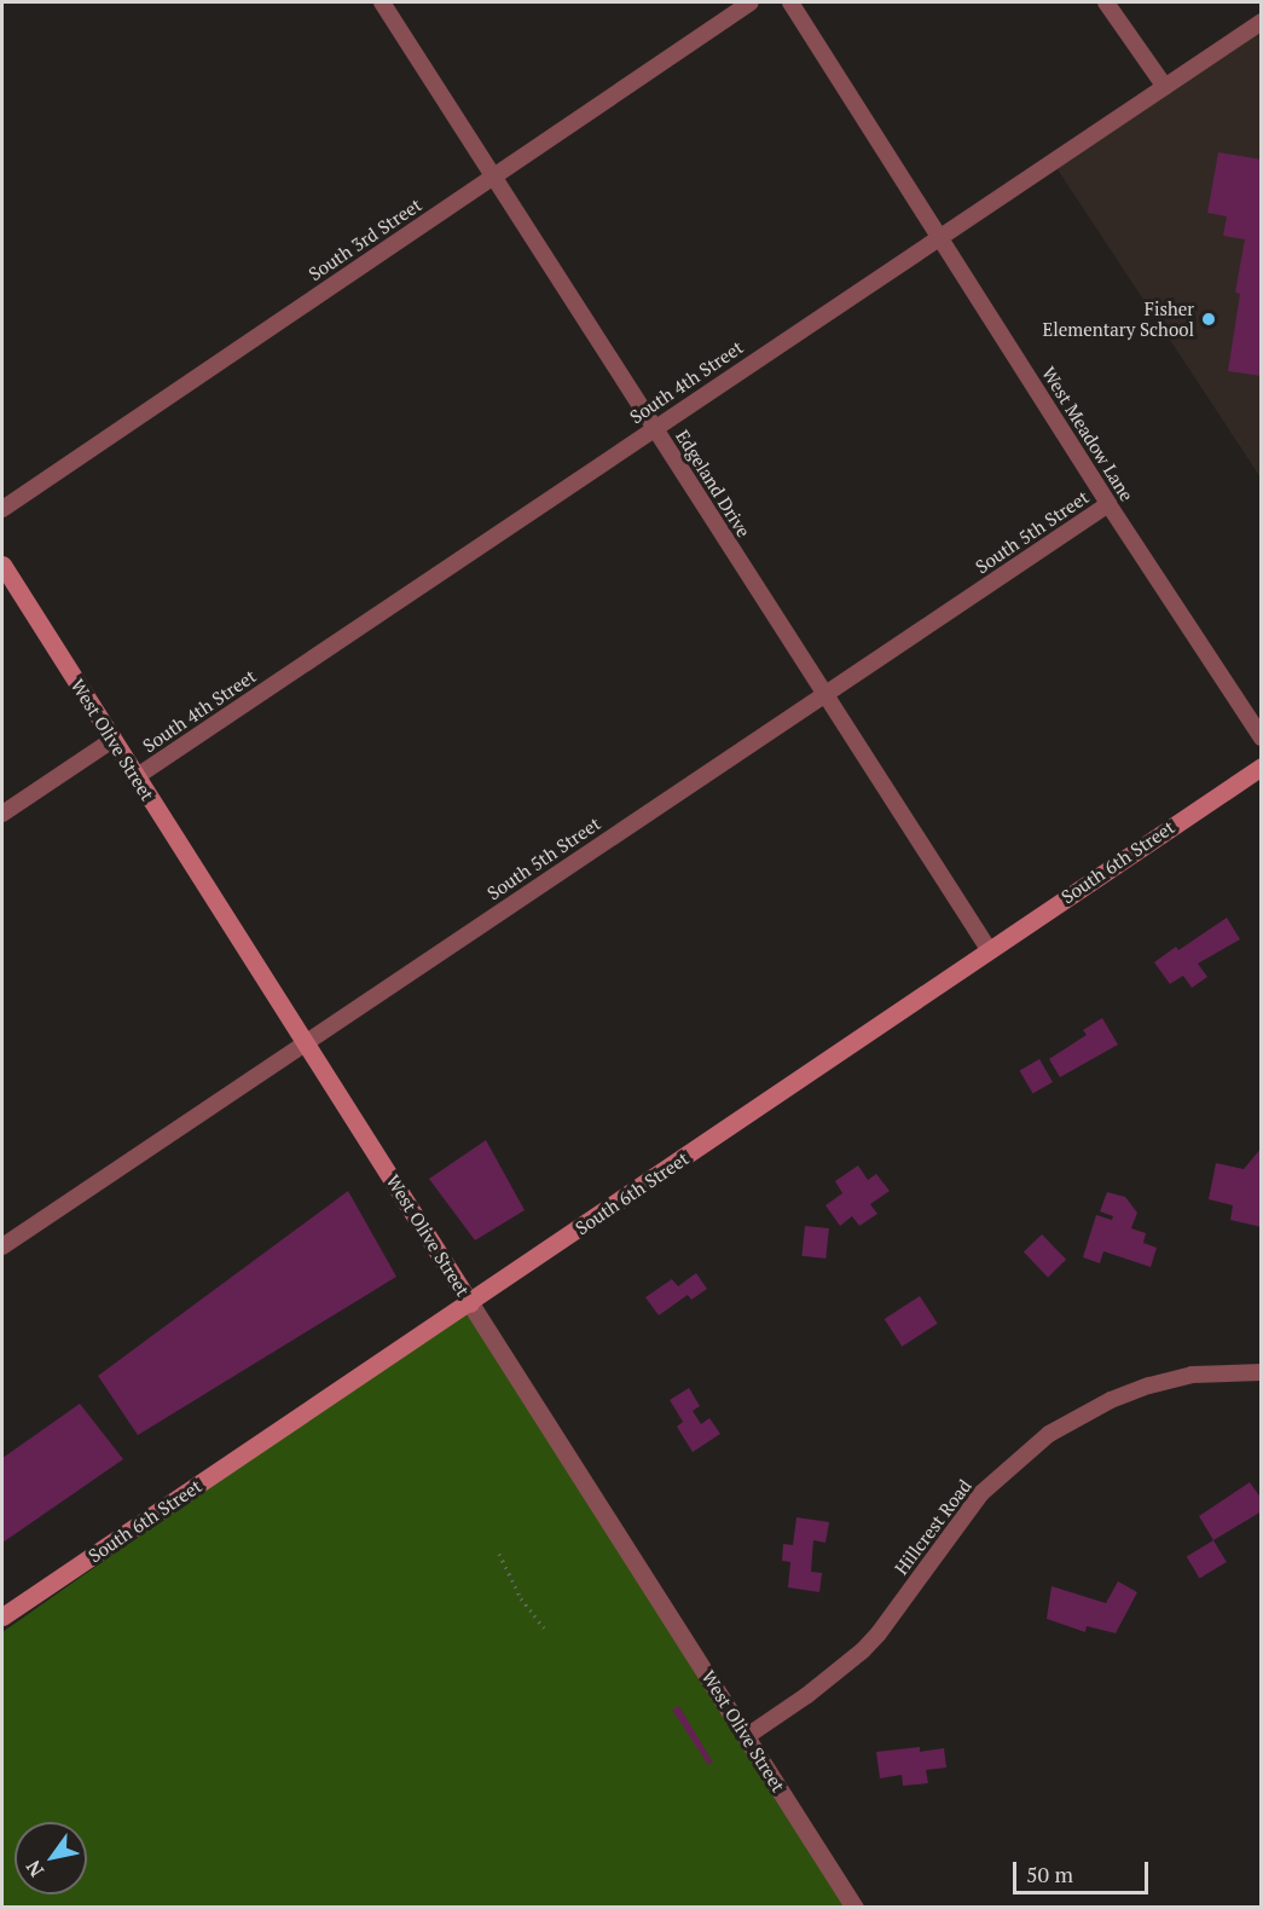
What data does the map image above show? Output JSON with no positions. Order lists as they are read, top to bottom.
{
  "streets": {
    "main road": ["West Olive Street", "South 6th Street"],
    "street": [
      "South 3rd Street",
      "South 4th Street",
      "West Meadow Lane",
      "Edgeland Drive",
      "South 5th Street",
      "Hillcrest Road"
    ]
  },
  "crossings": [
    ["South 3rd Street", "Edgeland Drive"],
    ["South 4th Street", "West Meadow Lane"],
    ["South 4th Street", "Edgeland Drive"],
    ["South 4th Street", "West Olive Street"],
    ["West Meadow Lane", "South 5th Street"],
    ["Edgeland Drive", "South 5th Street"],
    ["Edgeland Drive", "South 6th Street"],
    ["South 5th Street", "West Olive Street"],
    ["West Olive Street", "South 6th Street"],
    ["West Olive Street", "Hillcrest Road"]
  ],
  "places": ["Fisher Elementary School"],
  "scale_bar": "50 m",
  "north": "bottom left"
}
